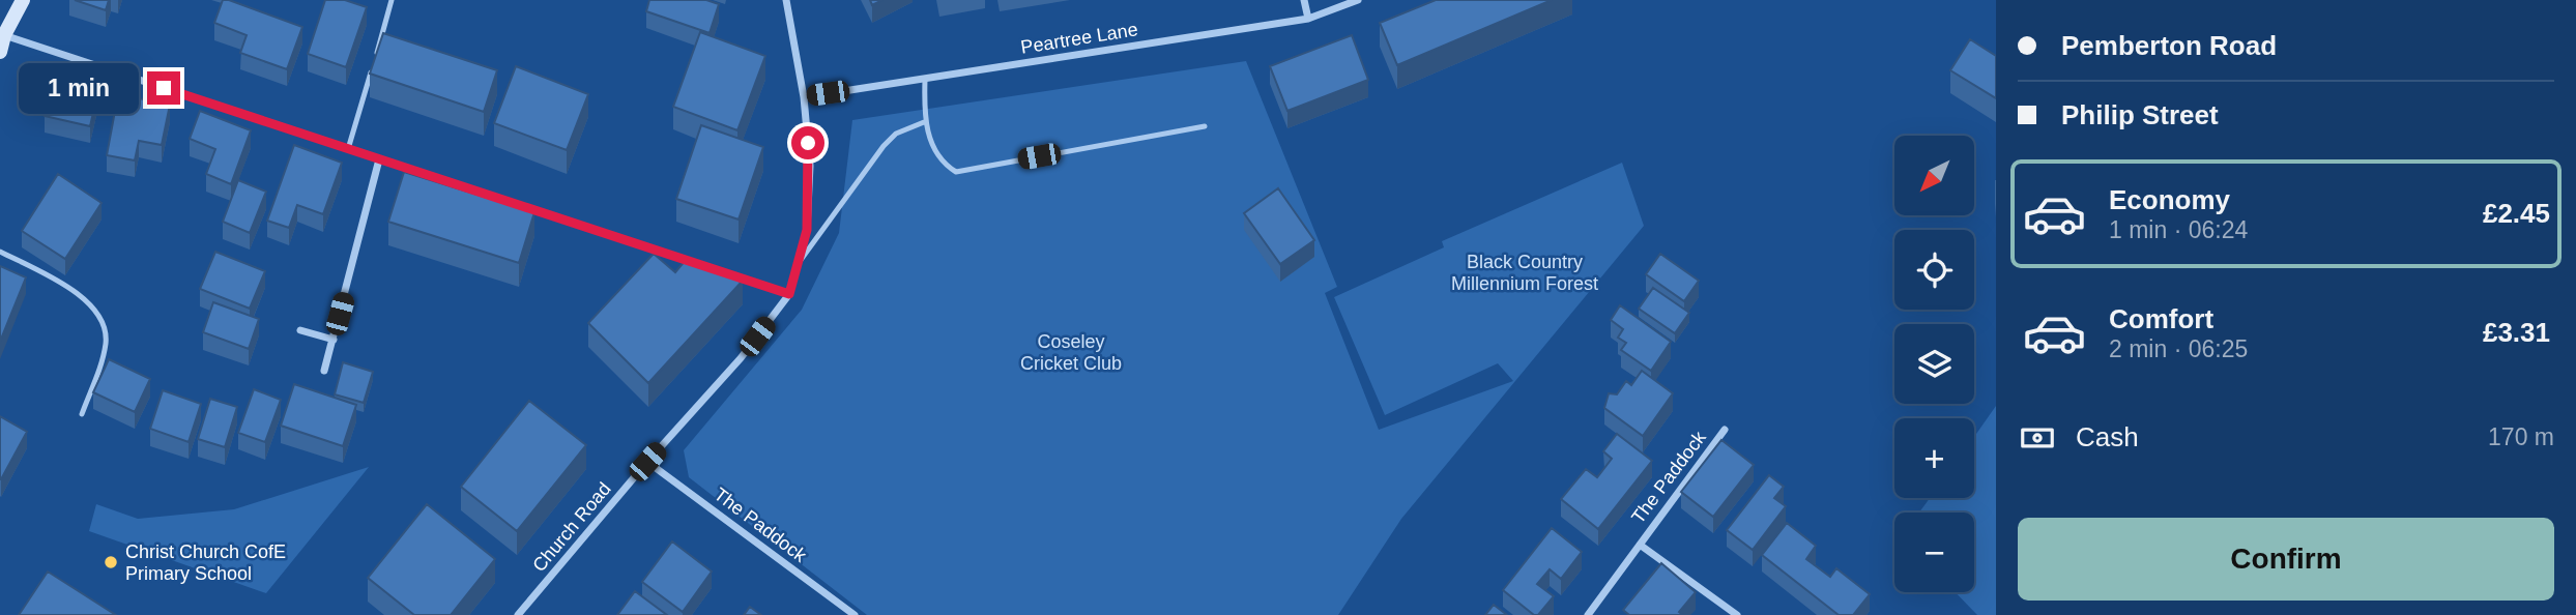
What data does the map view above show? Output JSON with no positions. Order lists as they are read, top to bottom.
{
  "streets": {
    "street": ["Peartree Lane", "The Paddock", "Church Road"]
  },
  "crossings": [
    ["The Paddock", "Church Road"]
  ],
  "parks": ["Black Country Millennium Forest", "Coseley Cricket Club"],
  "places": ["Christ Church CofE Primary School"],
  "north": "bottom left",
  "page": {
    "banner": ["Pemberton Road", "Philip Street"],
    "bubble": "1 min",
    "map_buttons": ["+", "−"],
    "list": [
      {
        "name": "Economy",
        "note": "1 min · 06:24",
        "value": "£2.45"
      },
      {
        "name": "Comfort",
        "note": "2 min · 06:25",
        "value": "£3.31"
      }
    ],
    "pay": ["Cash", "170 m"],
    "buttons": "Confirm"
  }
}
